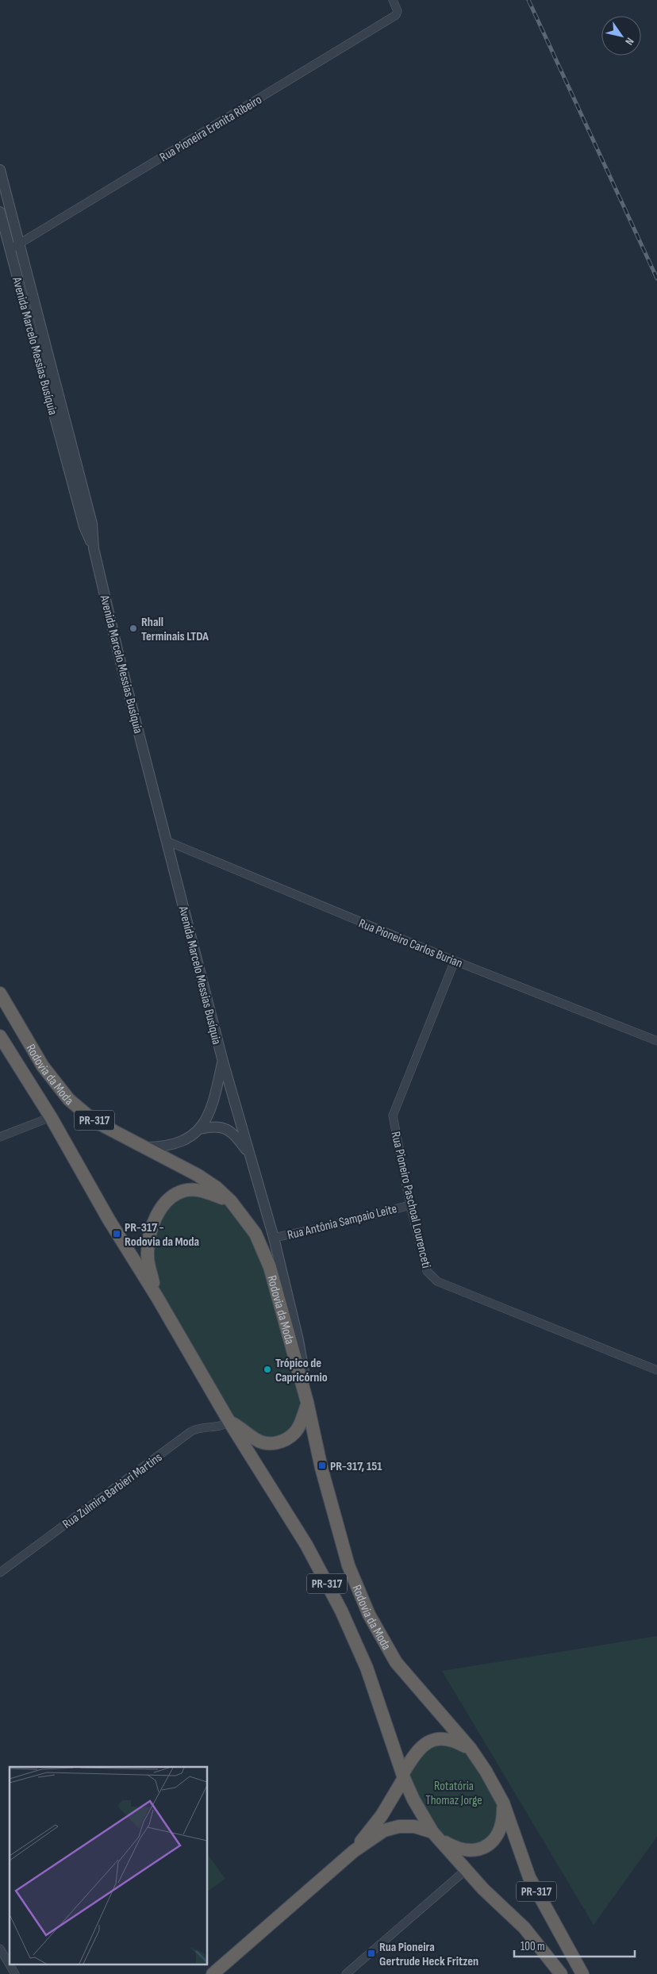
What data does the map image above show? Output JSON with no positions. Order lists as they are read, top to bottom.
{
  "streets": {
    "highway": ["Rodovia da Moda", "PR-317"],
    "street": [
      "Rua Pioneira Erenita Ribeiro",
      "Avenida Marcelo Messias Busíquia",
      "Rua Pioneiro Carlos Burian",
      "Rua Pioneiro Paschoal Lourenceti",
      "Rua Antônia Sampaio Leite",
      "Rua Zulmira Barbieri Martins"
    ]
  },
  "crossings": [
    ["Rua Pioneira Erenita Ribeiro", "Avenida Marcelo Messias Busíquia"],
    ["Avenida Marcelo Messias Busíquia", "Rua Pioneiro Carlos Burian"],
    ["Avenida Marcelo Messias Busíquia", "Rodovia da Moda"],
    ["Avenida Marcelo Messias Busíquia", "Rua Antônia Sampaio Leite"],
    ["Rua Pioneiro Carlos Burian", "Rua Pioneiro Paschoal Lourenceti"],
    ["Rodovia da Moda", "PR-317"],
    ["Rodovia da Moda", "Rua Zulmira Barbieri Martins"],
    ["Rua Pioneiro Paschoal Lourenceti", "Rua Antônia Sampaio Leite"]
  ],
  "parks": ["Rotatória Thomaz Jorge"],
  "places": {
    "other": ["Rhall Terminais LTDA", "Trópico de Capricórnio"],
    "transit": ["PR-317 - Rodovia da Moda", "PR-317, 151", "Rua Pioneira Gertrude Heck Fritzen"]
  },
  "scale_bar": "100 m",
  "north": "bottom right"
}
